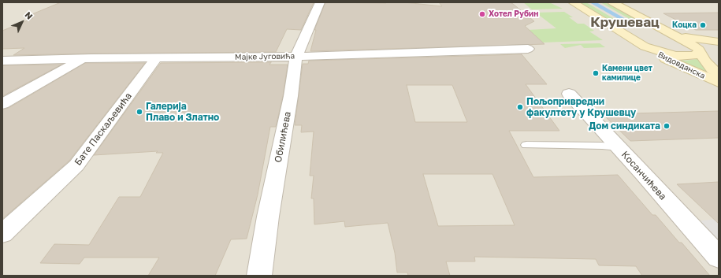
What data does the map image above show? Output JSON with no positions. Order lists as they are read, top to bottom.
{
  "streets": {
    "main road": ["Видовданска"],
    "street": [
      "Мајке Југовића",
      "Бате Паскаљевића",
      "Обилићева",
      "Косанчићева"
    ]
  },
  "crossings": [
    ["Мајке Југовића", "Бате Паскаљевића"],
    ["Мајке Југовића", "Обилићева"]
  ],
  "districts": ["Крушевац"],
  "places": [
    "Хотел Рубин",
    "Коцка",
    "Камени цвет камилице",
    "Пољопривредни факултету у Крушевцу",
    "Галерија Плаво и Златно",
    "Дом синдиката"
  ],
  "north": "top right"
}
